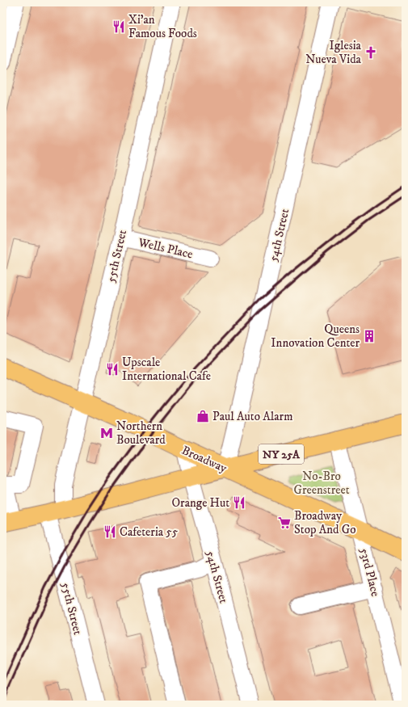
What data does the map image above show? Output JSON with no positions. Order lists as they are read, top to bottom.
{
  "streets": {
    "main road": ["NY 25A", "Broadway"],
    "street": [
      "54th Street",
      "Wells Place",
      "55th Street",
      "53rd Place"
    ]
  },
  "crossings": [
    ["54th Street", "NY 25A"],
    ["54th Street", "Broadway"],
    ["Wells Place", "55th Street"],
    ["55th Street", "NY 25A"],
    ["55th Street", "Broadway"],
    ["NY 25A", "Broadway"],
    ["NY 25A", "53rd Place"],
    ["Broadway", "53rd Place"]
  ],
  "parks": ["No-Bro Greenstreet"],
  "places": {
    "restaurant": [
      "Xi'an Famous Foods",
      "Upscale International Cafe",
      "Orange Hut",
      "Cafeteria 55"
    ],
    "church": ["Iglesia Nueva Vida"],
    "building": ["Queens Innovation Center"],
    "shop": ["Paul Auto Alarm"],
    "metro station": ["Northern Boulevard"],
    "supermarket": ["Broadway Stop And Go"]
  }
}
